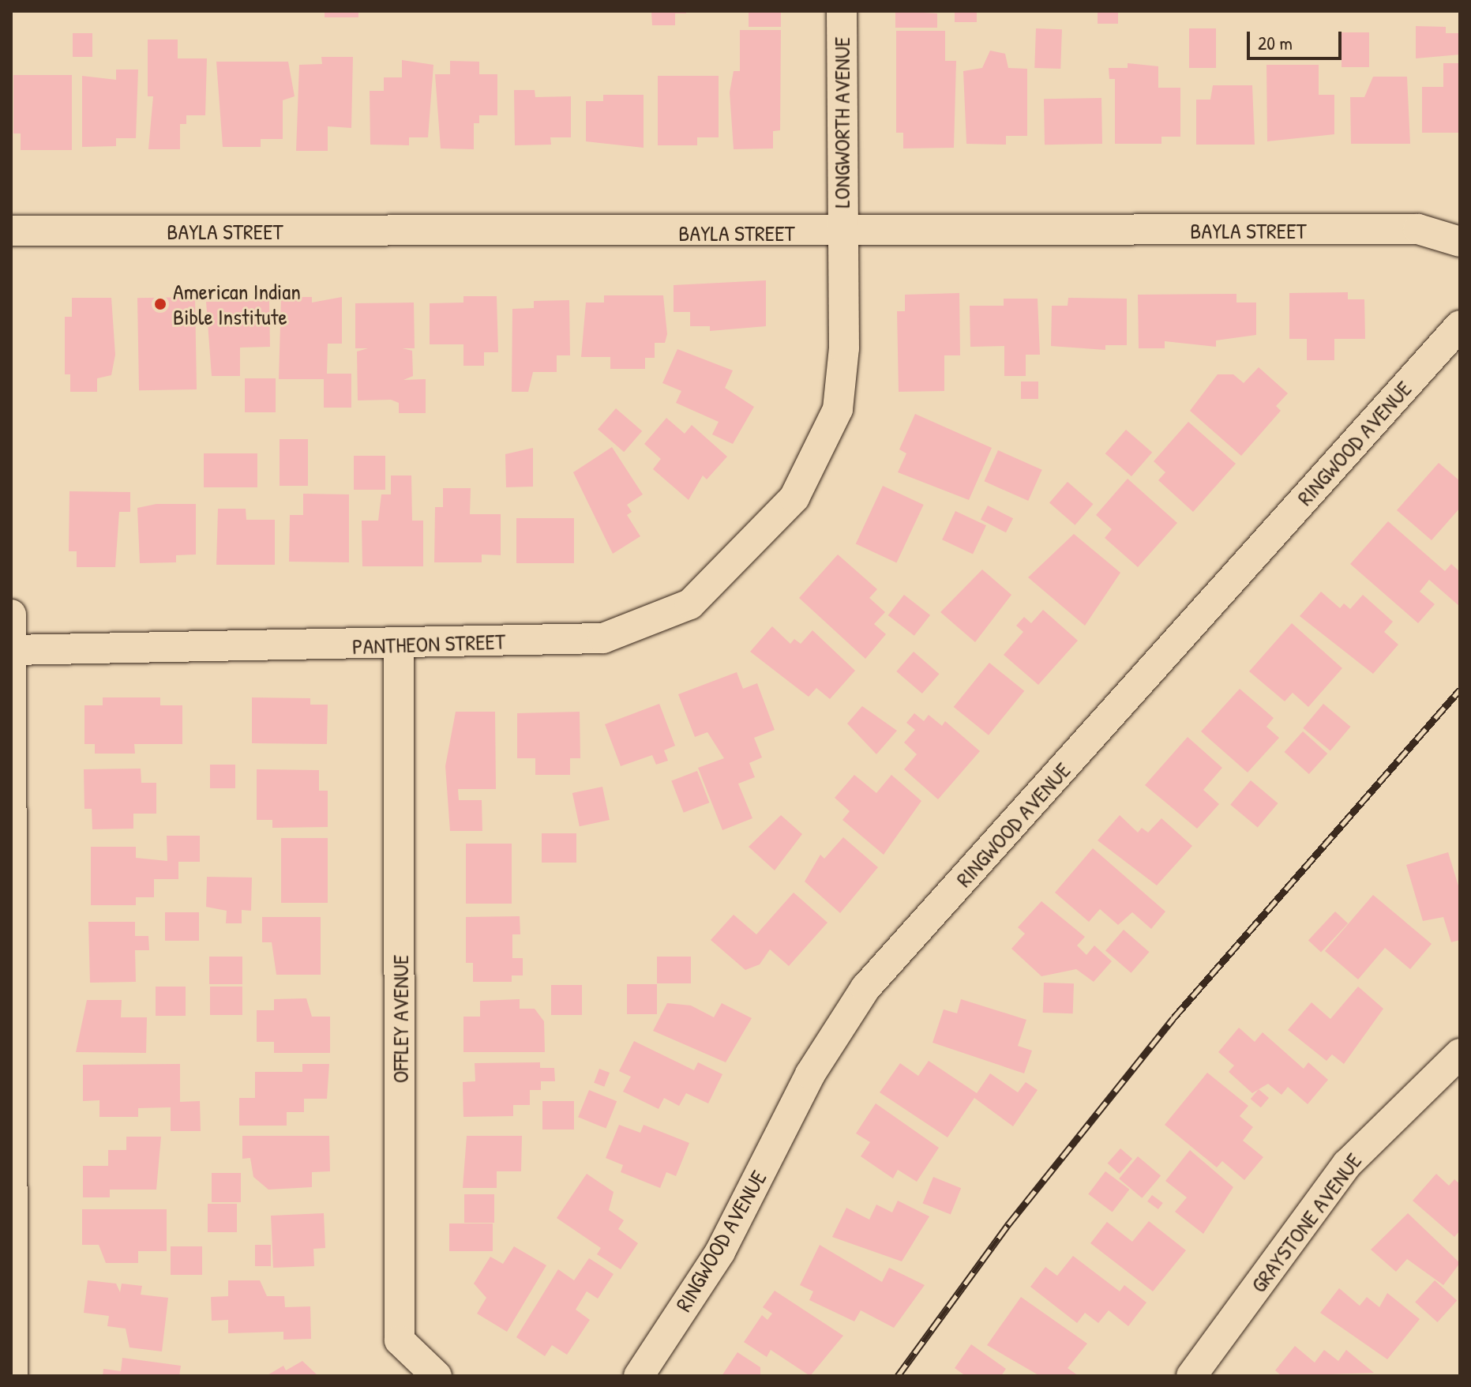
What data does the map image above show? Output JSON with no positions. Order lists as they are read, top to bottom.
{
  "streets": {
    "street": [
      "LONGWORTH AVENUE",
      "BAYLA STREET",
      "RINGWOOD AVENUE",
      "PANTHEON STREET",
      "OFFLEY AVENUE",
      "GRAYSTONE AVENUE"
    ]
  },
  "crossings": [
    ["LONGWORTH AVENUE", "BAYLA STREET"],
    ["LONGWORTH AVENUE", "PANTHEON STREET"],
    ["PANTHEON STREET", "OFFLEY AVENUE"]
  ],
  "places": ["American Indian Bible Institute"],
  "scale_bar": "20 m"
}
